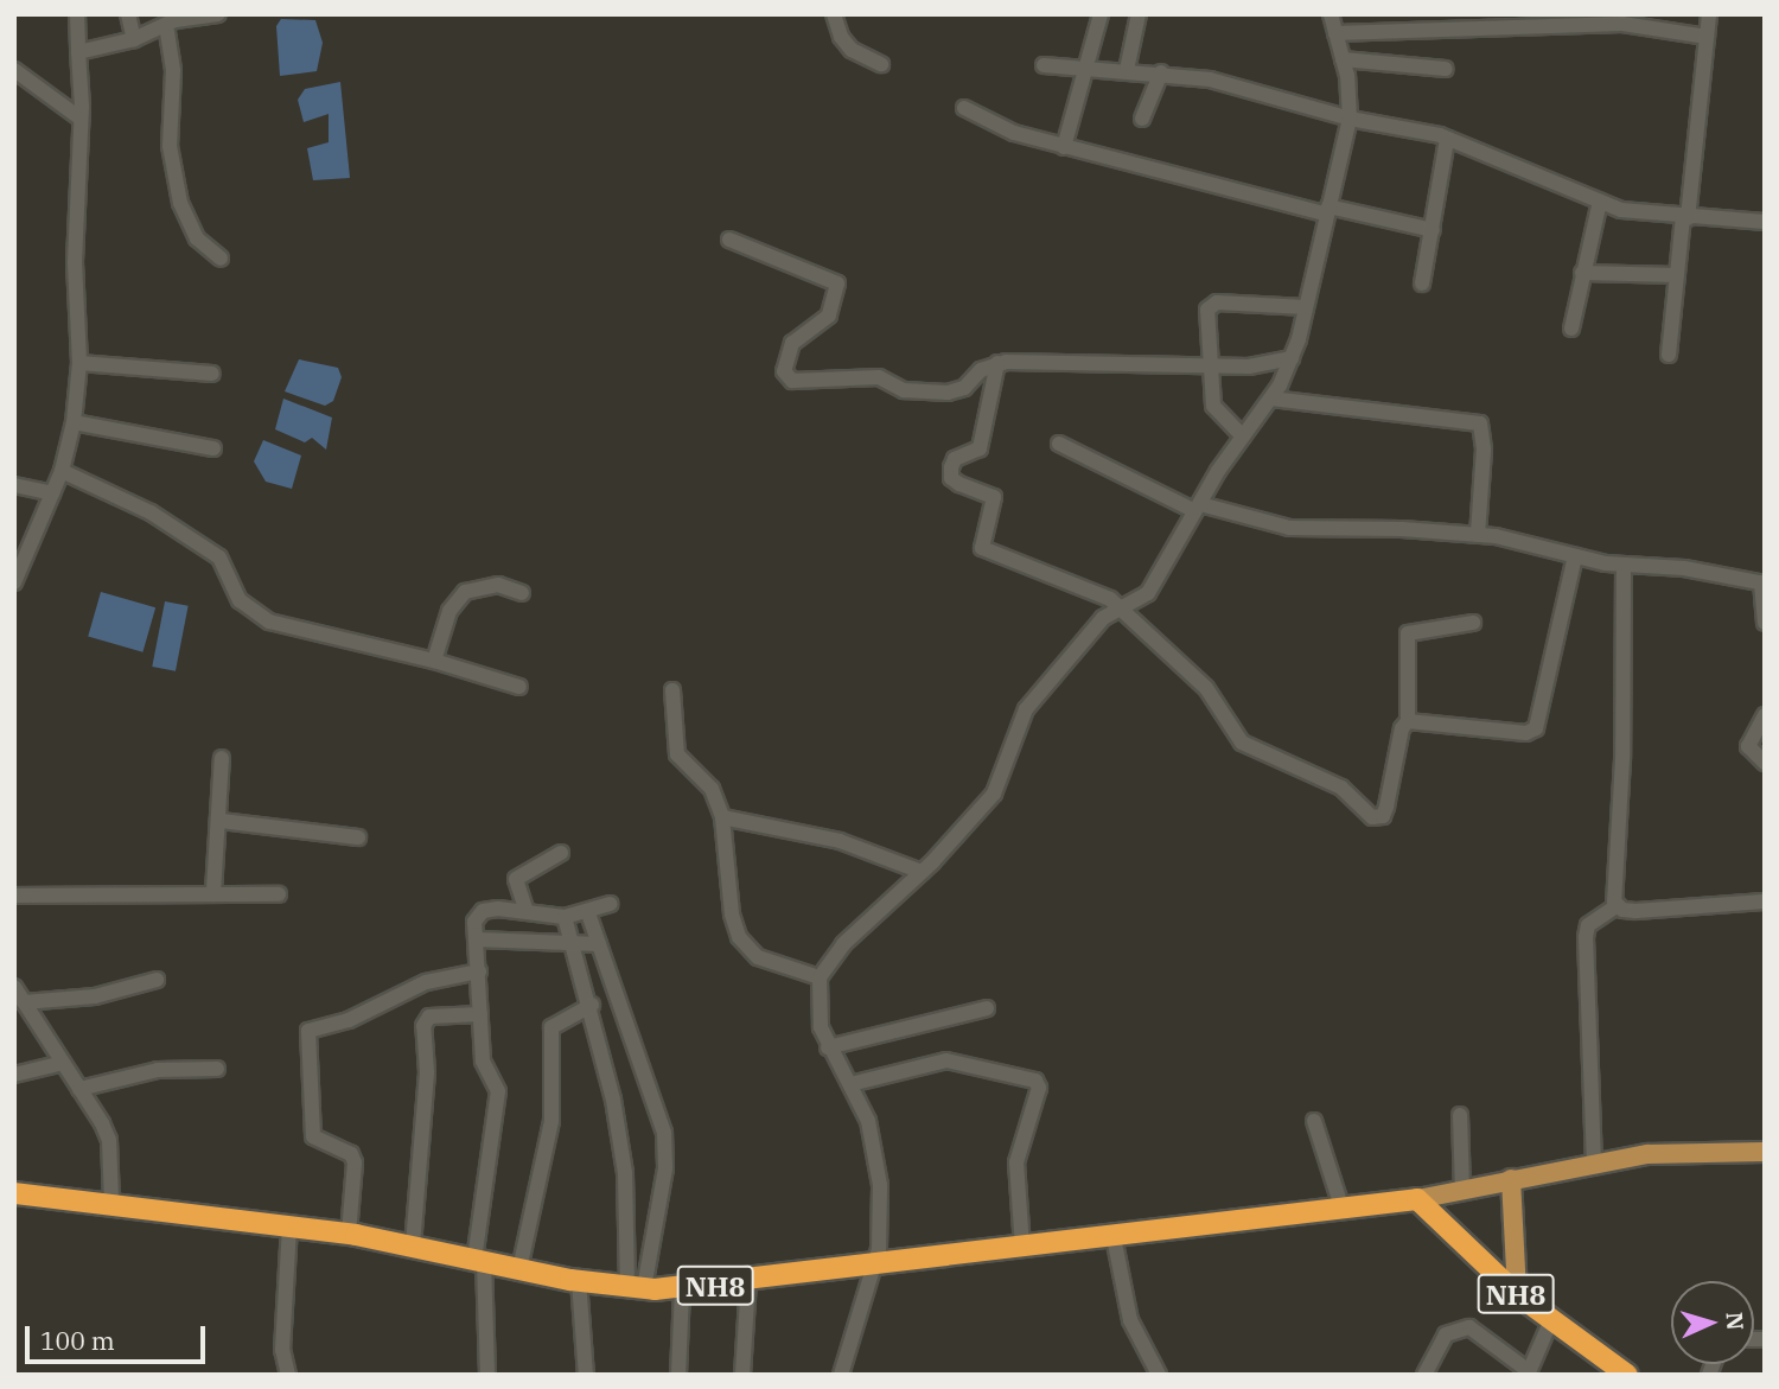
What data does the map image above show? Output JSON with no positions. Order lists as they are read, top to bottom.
{
  "streets": {
    "highway": ["NH8"]
  },
  "scale_bar": "100 m",
  "north": "right"
}
